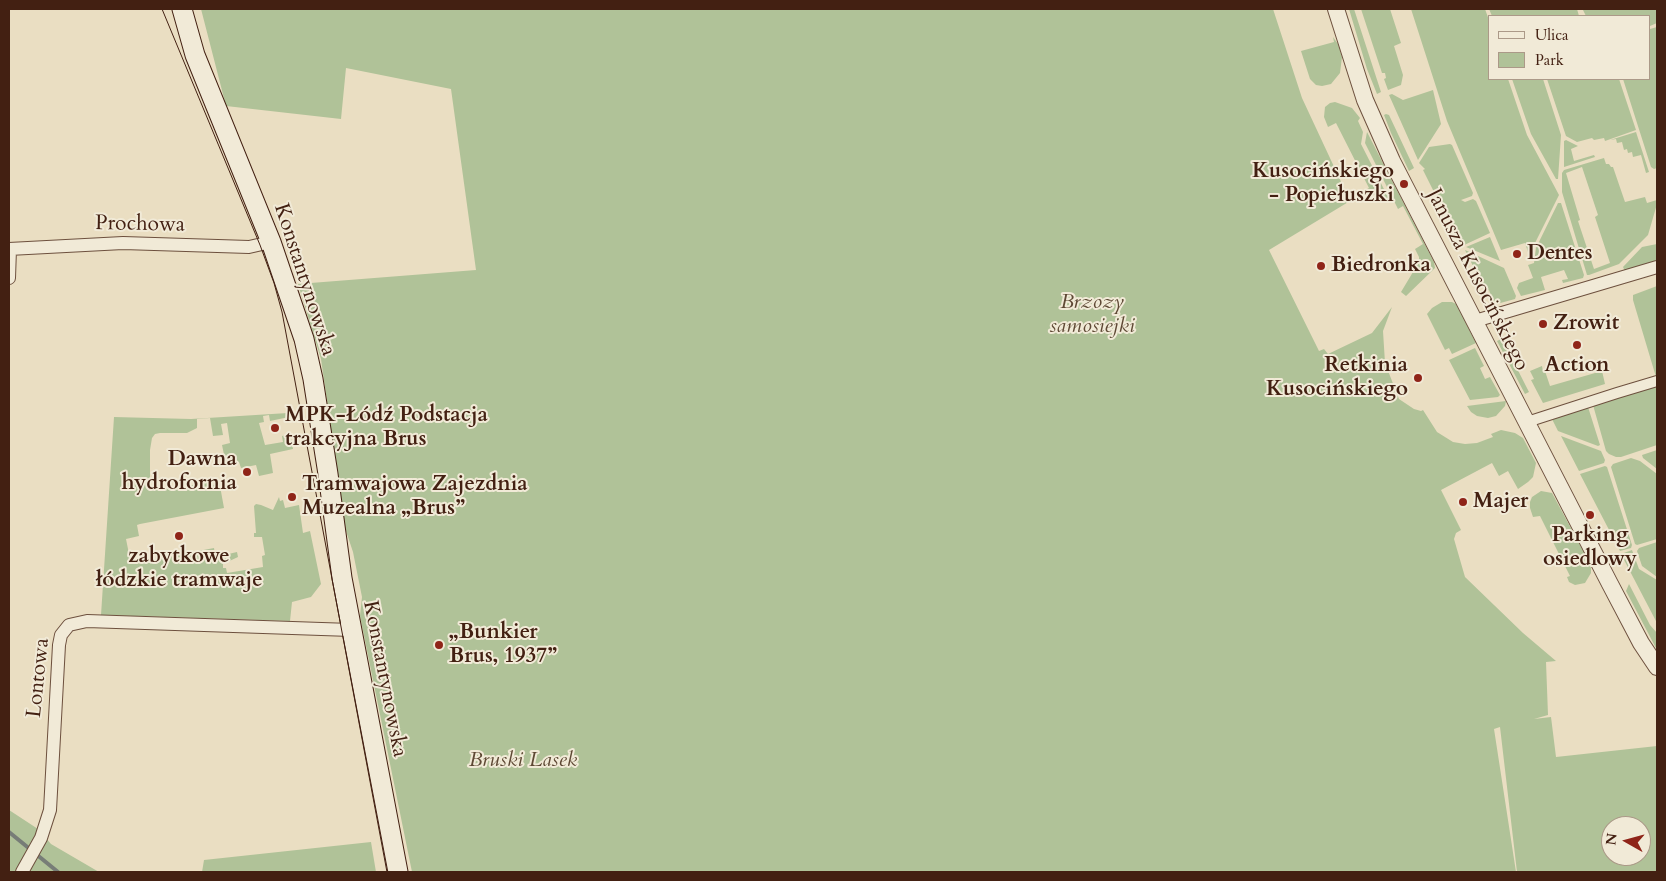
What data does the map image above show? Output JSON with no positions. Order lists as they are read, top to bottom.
{
  "streets": {
    "main road": ["Konstantynowska"],
    "street": ["Prochowa", "Janusza Kusocińskiego", "Lontowa"]
  },
  "crossings": [
    ["Prochowa", "Konstantynowska"],
    ["Konstantynowska", "Lontowa"]
  ],
  "parks": ["Brzozy samosiejki", "Bruski Lasek"],
  "places": [
    "Kusocińskiego - Popiełuszki",
    "Dentes",
    "Biedronka",
    "Zrowit",
    "Action",
    "Retkinia Kusocińskiego",
    "MPK-Łódź Podstacja trakcyjna Brus",
    "Dawna hydrofornia",
    "Tramwajowa Zajezdnia Muzealna „Brus”",
    "Majer",
    "Parking osiedlowy",
    "zabytkowe łódzkie tramwaje",
    "„Bunkier Brus, 1937”"
  ],
  "legend": ["Ulica", "Park"],
  "north": "left"
}
